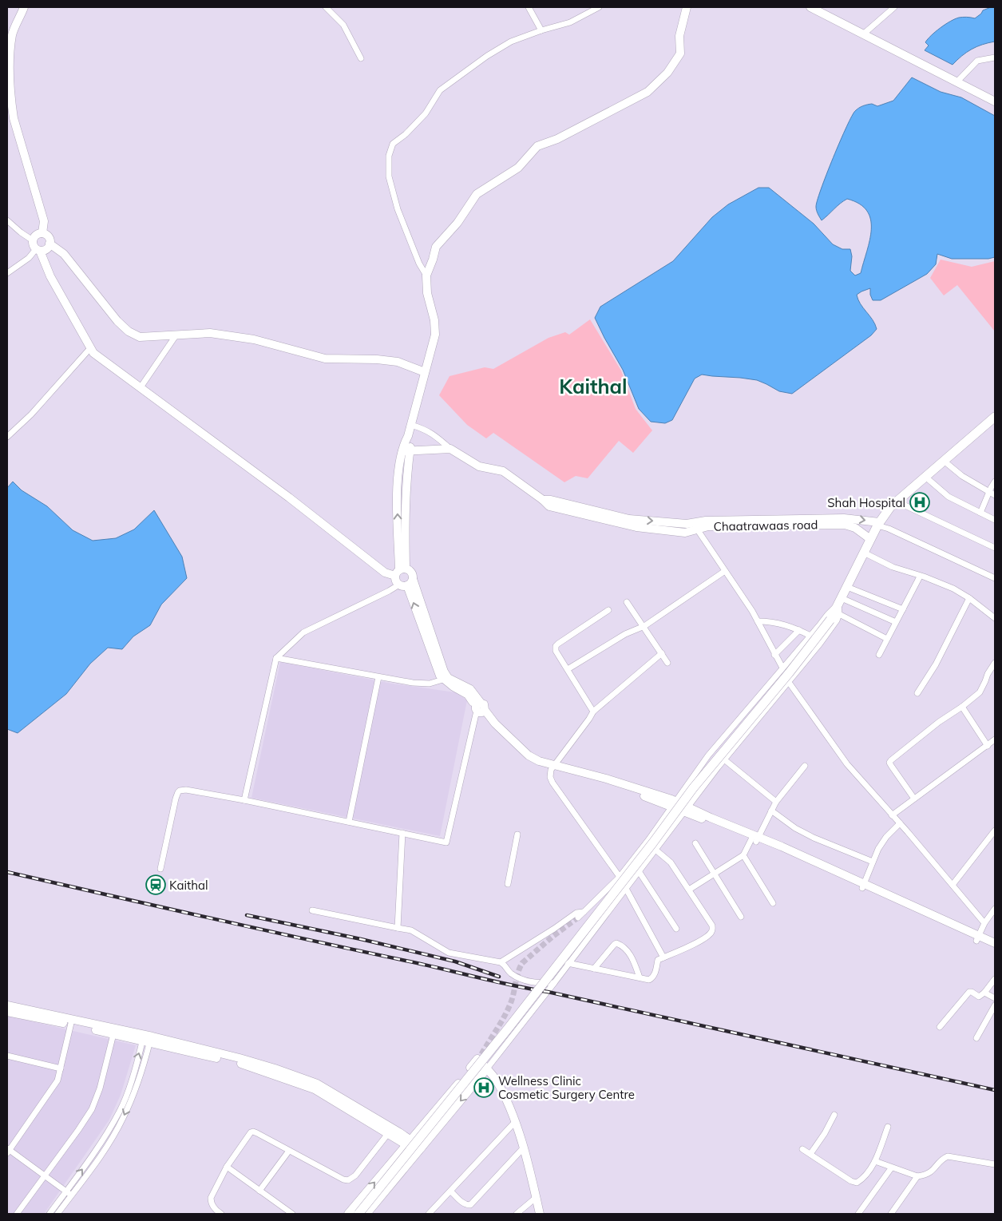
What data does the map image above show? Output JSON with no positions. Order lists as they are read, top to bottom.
{
  "streets": {
    "street": ["Chaatrawaas road"]
  },
  "districts": ["Kaithal"],
  "places": {
    "hospital": ["Shah Hospital", "Wellness Clinic Cosmetic Surgery Centre"],
    "station": ["Kaithal"]
  }
}
